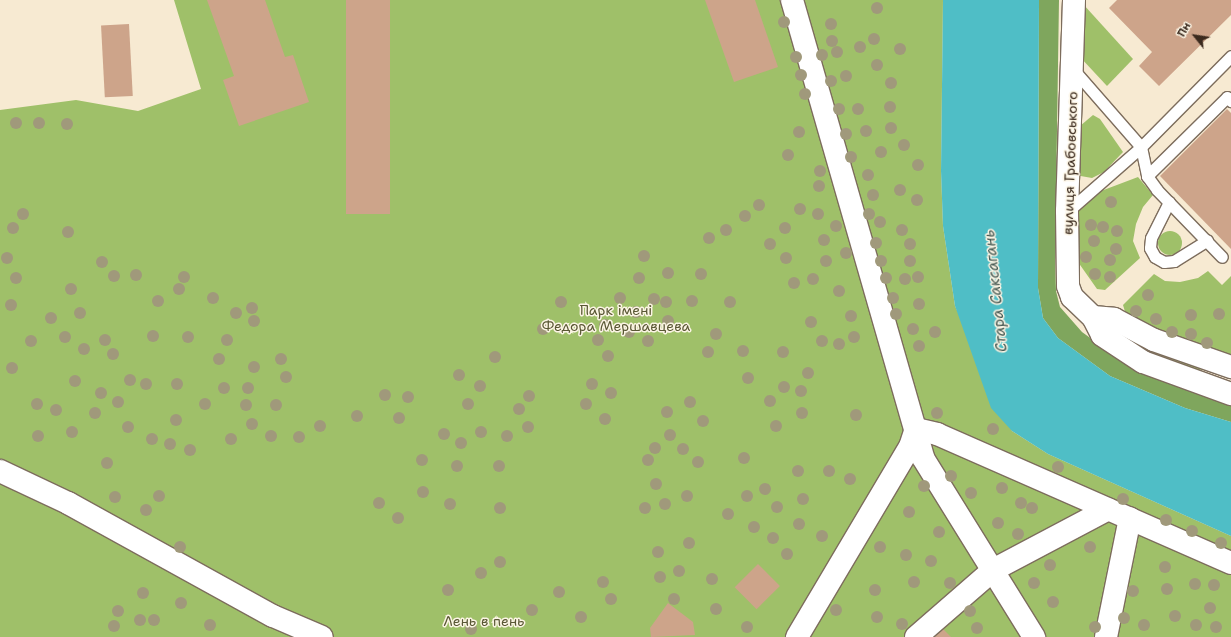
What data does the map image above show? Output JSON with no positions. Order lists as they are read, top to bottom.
{
  "streets": {
    "street": ["вулиця Грабовського"]
  },
  "water": ["Стара Саксагань"],
  "parks": ["Парк імені Федора Мершавцева", "Лень в пень"],
  "north": "top left"
}
